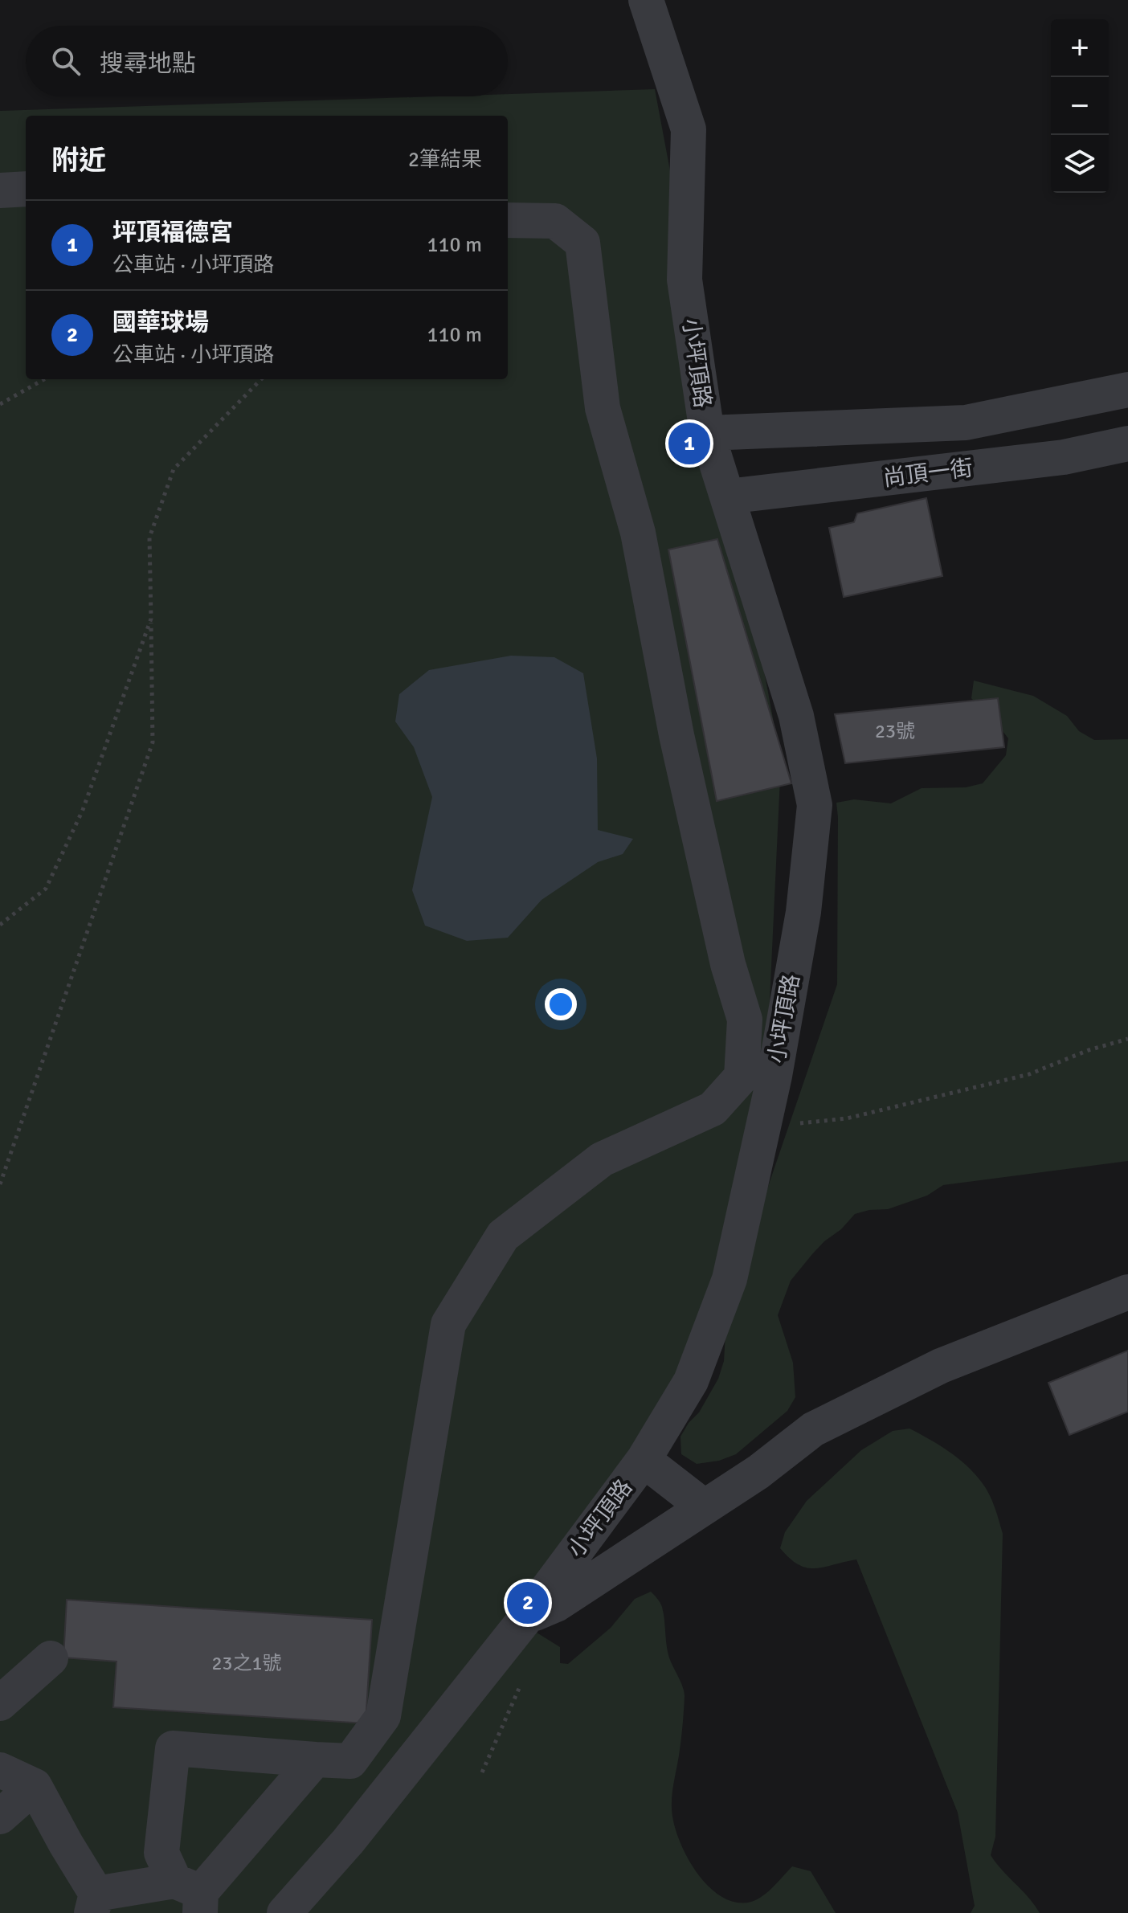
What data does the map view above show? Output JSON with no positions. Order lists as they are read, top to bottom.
{
  "streets": {
    "street": ["小坪頂路", "尚頂一街"]
  },
  "crossings": [
    ["小坪頂路", "尚頂一街"]
  ],
  "house_numbers": ["23號", "23之1號"],
  "page": {
    "map_buttons": ["+", "−"],
    "search": "搜尋地點",
    "heading": ["附近", "2筆結果"],
    "list": [
      {
        "mark": "1",
        "name": "坪頂福德宮",
        "note": "公車站 · 小坪頂路",
        "value": "110 m"
      },
      {
        "mark": "2",
        "name": "國華球場",
        "note": "公車站 · 小坪頂路",
        "value": "110 m"
      }
    ],
    "pins": ["1", "2"]
  }
}
